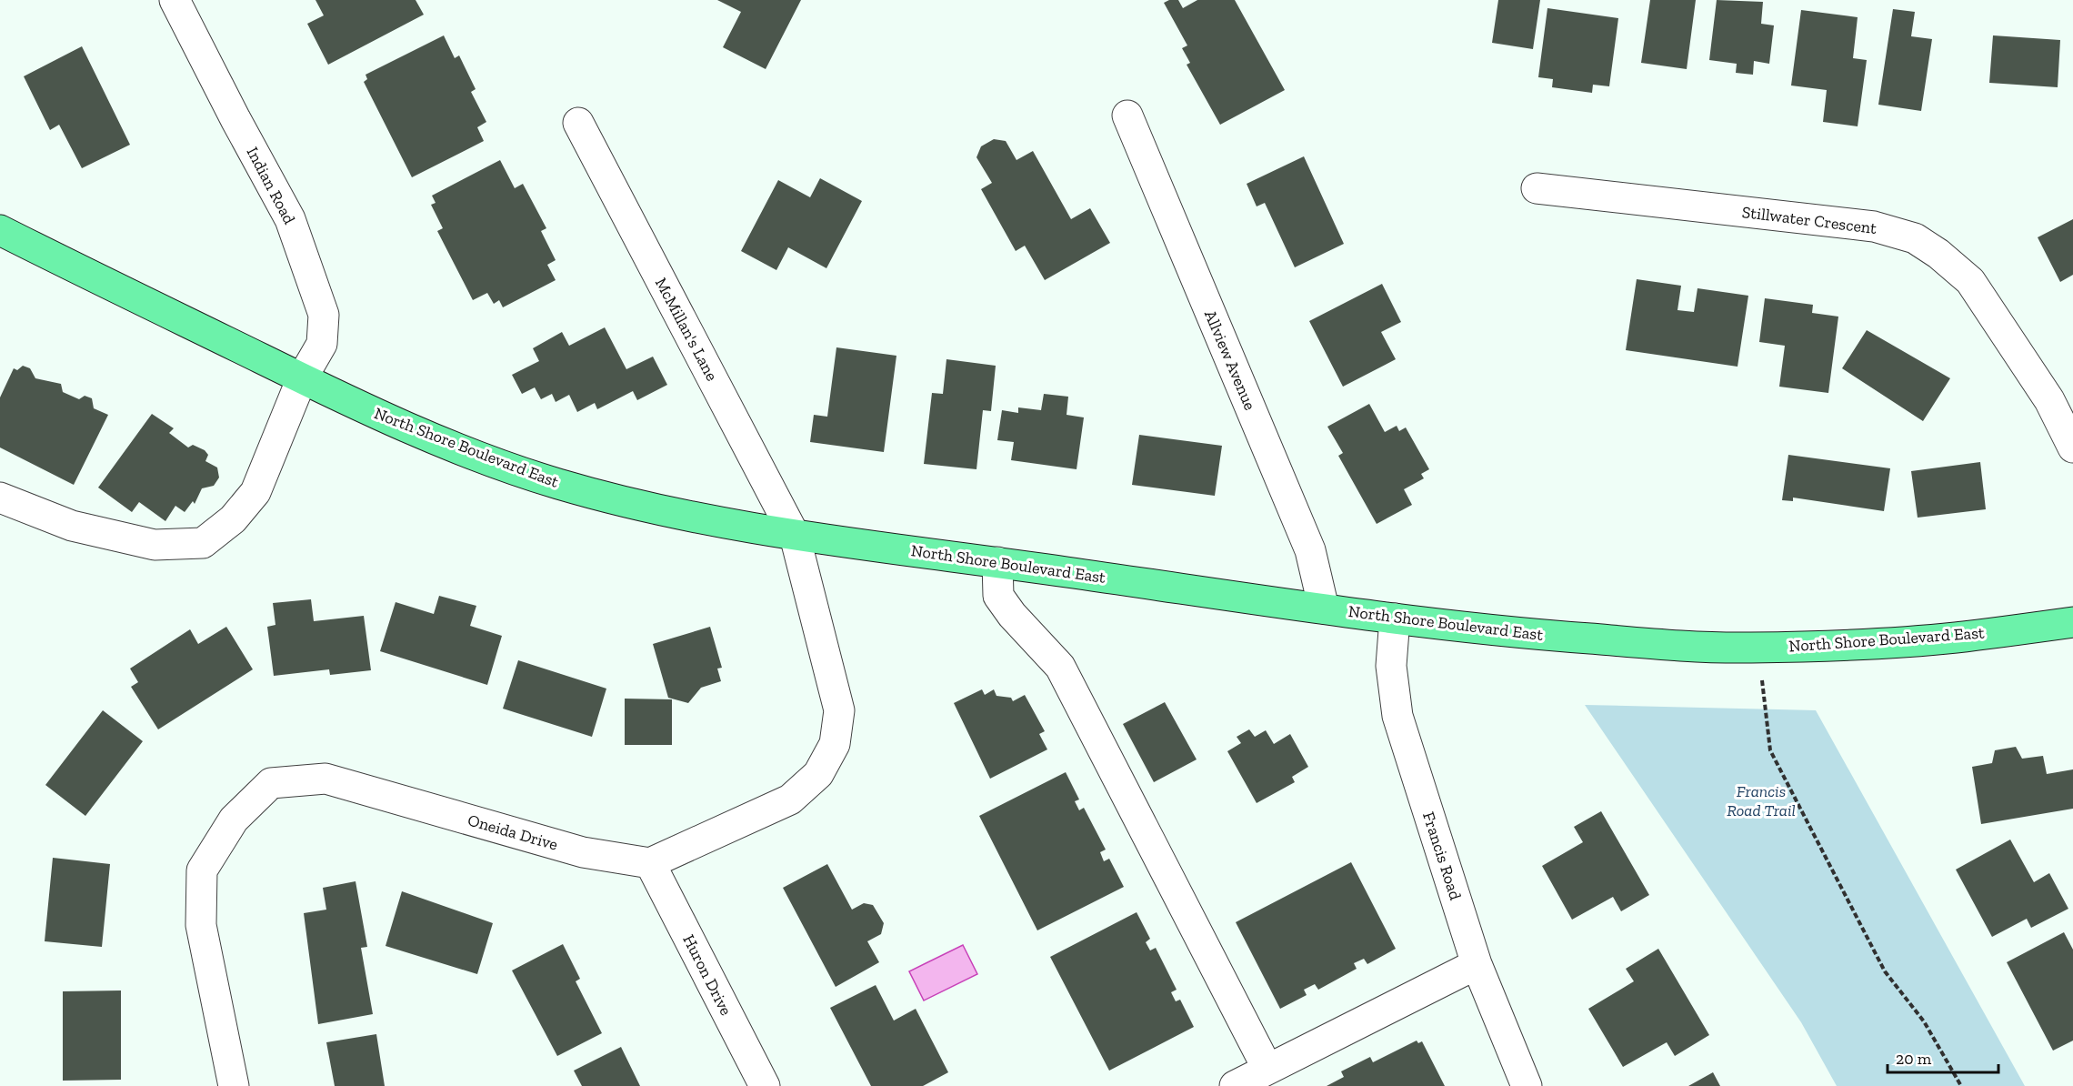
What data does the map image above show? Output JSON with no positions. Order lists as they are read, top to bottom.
{
  "streets": {
    "main road": ["North Shore Boulevard East"],
    "street": [
      "Indian Road",
      "Stillwater Crescent",
      "McMillan's Lane",
      "Allview Avenue",
      "Oneida Drive",
      "Francis Road",
      "Huron Drive"
    ]
  },
  "crossings": [
    ["Indian Road", "North Shore Boulevard East"],
    ["McMillan's Lane", "North Shore Boulevard East"],
    ["Allview Avenue", "North Shore Boulevard East"],
    ["North Shore Boulevard East", "Francis Road"],
    ["Oneida Drive", "Huron Drive"]
  ],
  "parks": ["Francis Road Trail"],
  "scale_bar": "20 m"
}
